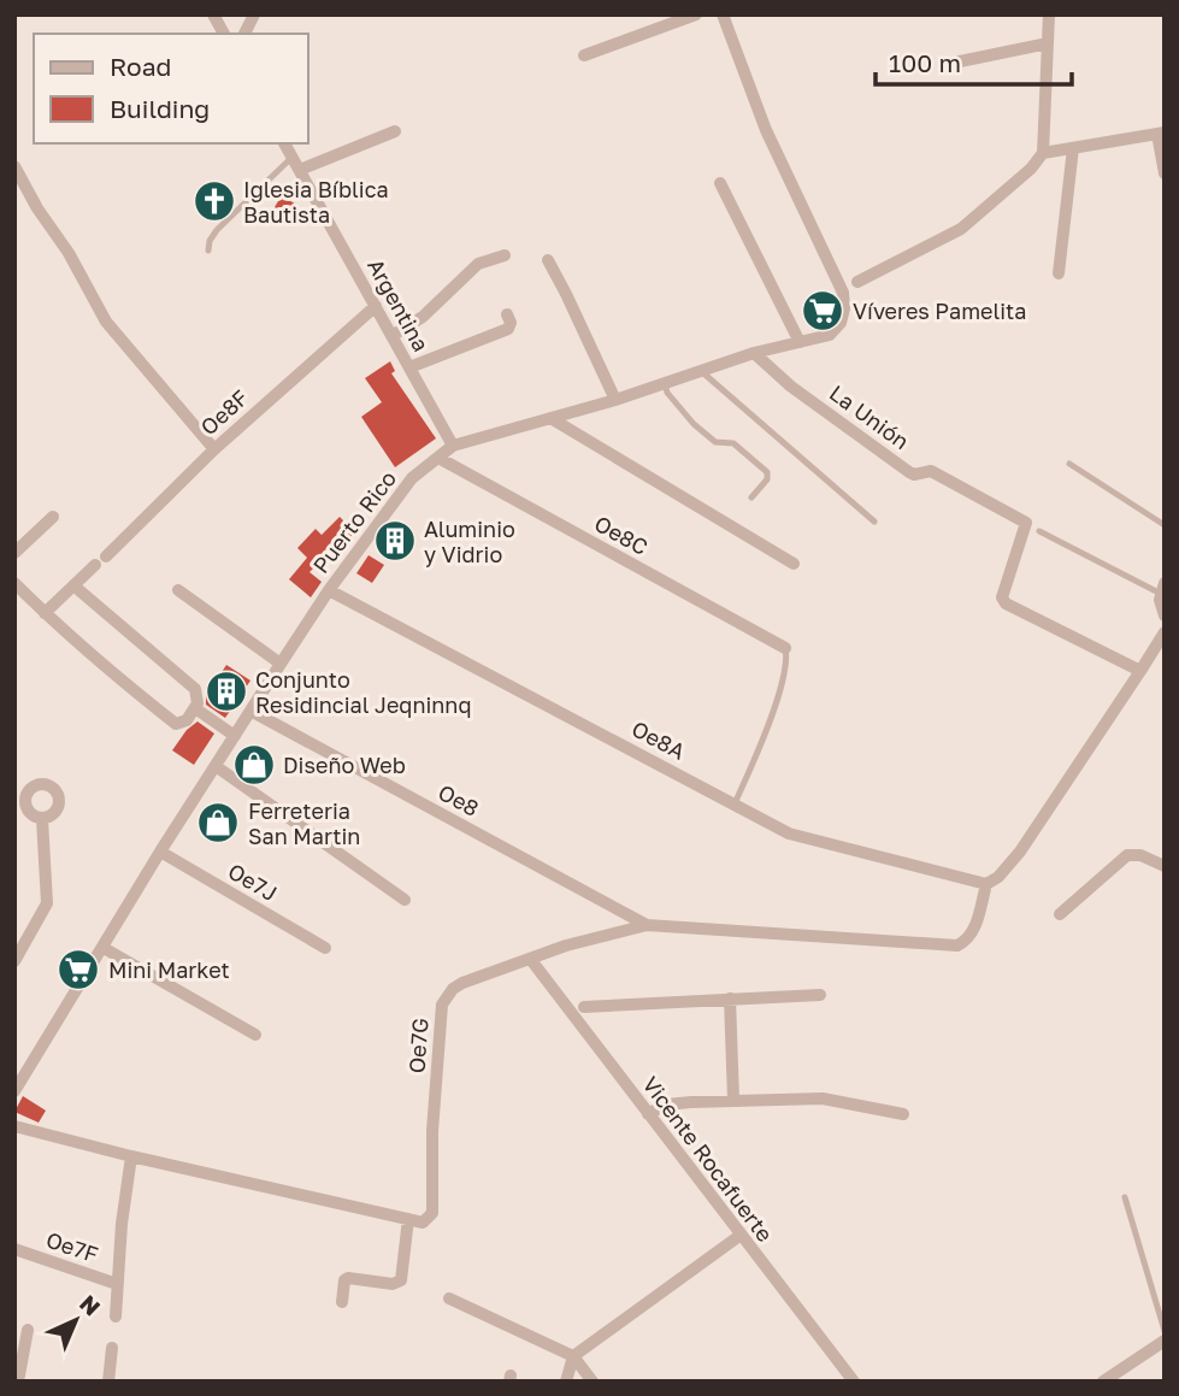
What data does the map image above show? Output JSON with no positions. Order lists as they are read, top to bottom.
{
  "streets": {
    "street": [
      "Argentina",
      "Oe8F",
      "La Unión",
      "Puerto Rico",
      "Oe8C",
      "Oe8A",
      "Oe8",
      "Oe7J",
      "Oe7G",
      "Vicente Rocafuerte",
      "Oe7F"
    ]
  },
  "crossings": [
    ["Argentina", "Oe8F"],
    ["Argentina", "Puerto Rico"],
    ["La Unión", "Puerto Rico"],
    ["Puerto Rico", "Oe8C"],
    ["Puerto Rico", "Oe8A"],
    ["Puerto Rico", "Oe8"],
    ["Puerto Rico", "Oe7J"],
    ["Oe8A", "Oe7G"],
    ["Oe8", "Oe7G"],
    ["Oe7G", "Vicente Rocafuerte"]
  ],
  "places": {
    "church": ["Iglesia Bíblica Bautista"],
    "supermarket": ["Víveres Pamelita", "Mini Market"],
    "building": ["Aluminio y Vidrio", "Conjunto Residincial Jeqninnq"],
    "shop": ["Diseño Web", "Ferreteria San Martin"]
  },
  "legend": ["Road", "Building"],
  "scale_bar": "100 m",
  "north": "top right"
}
